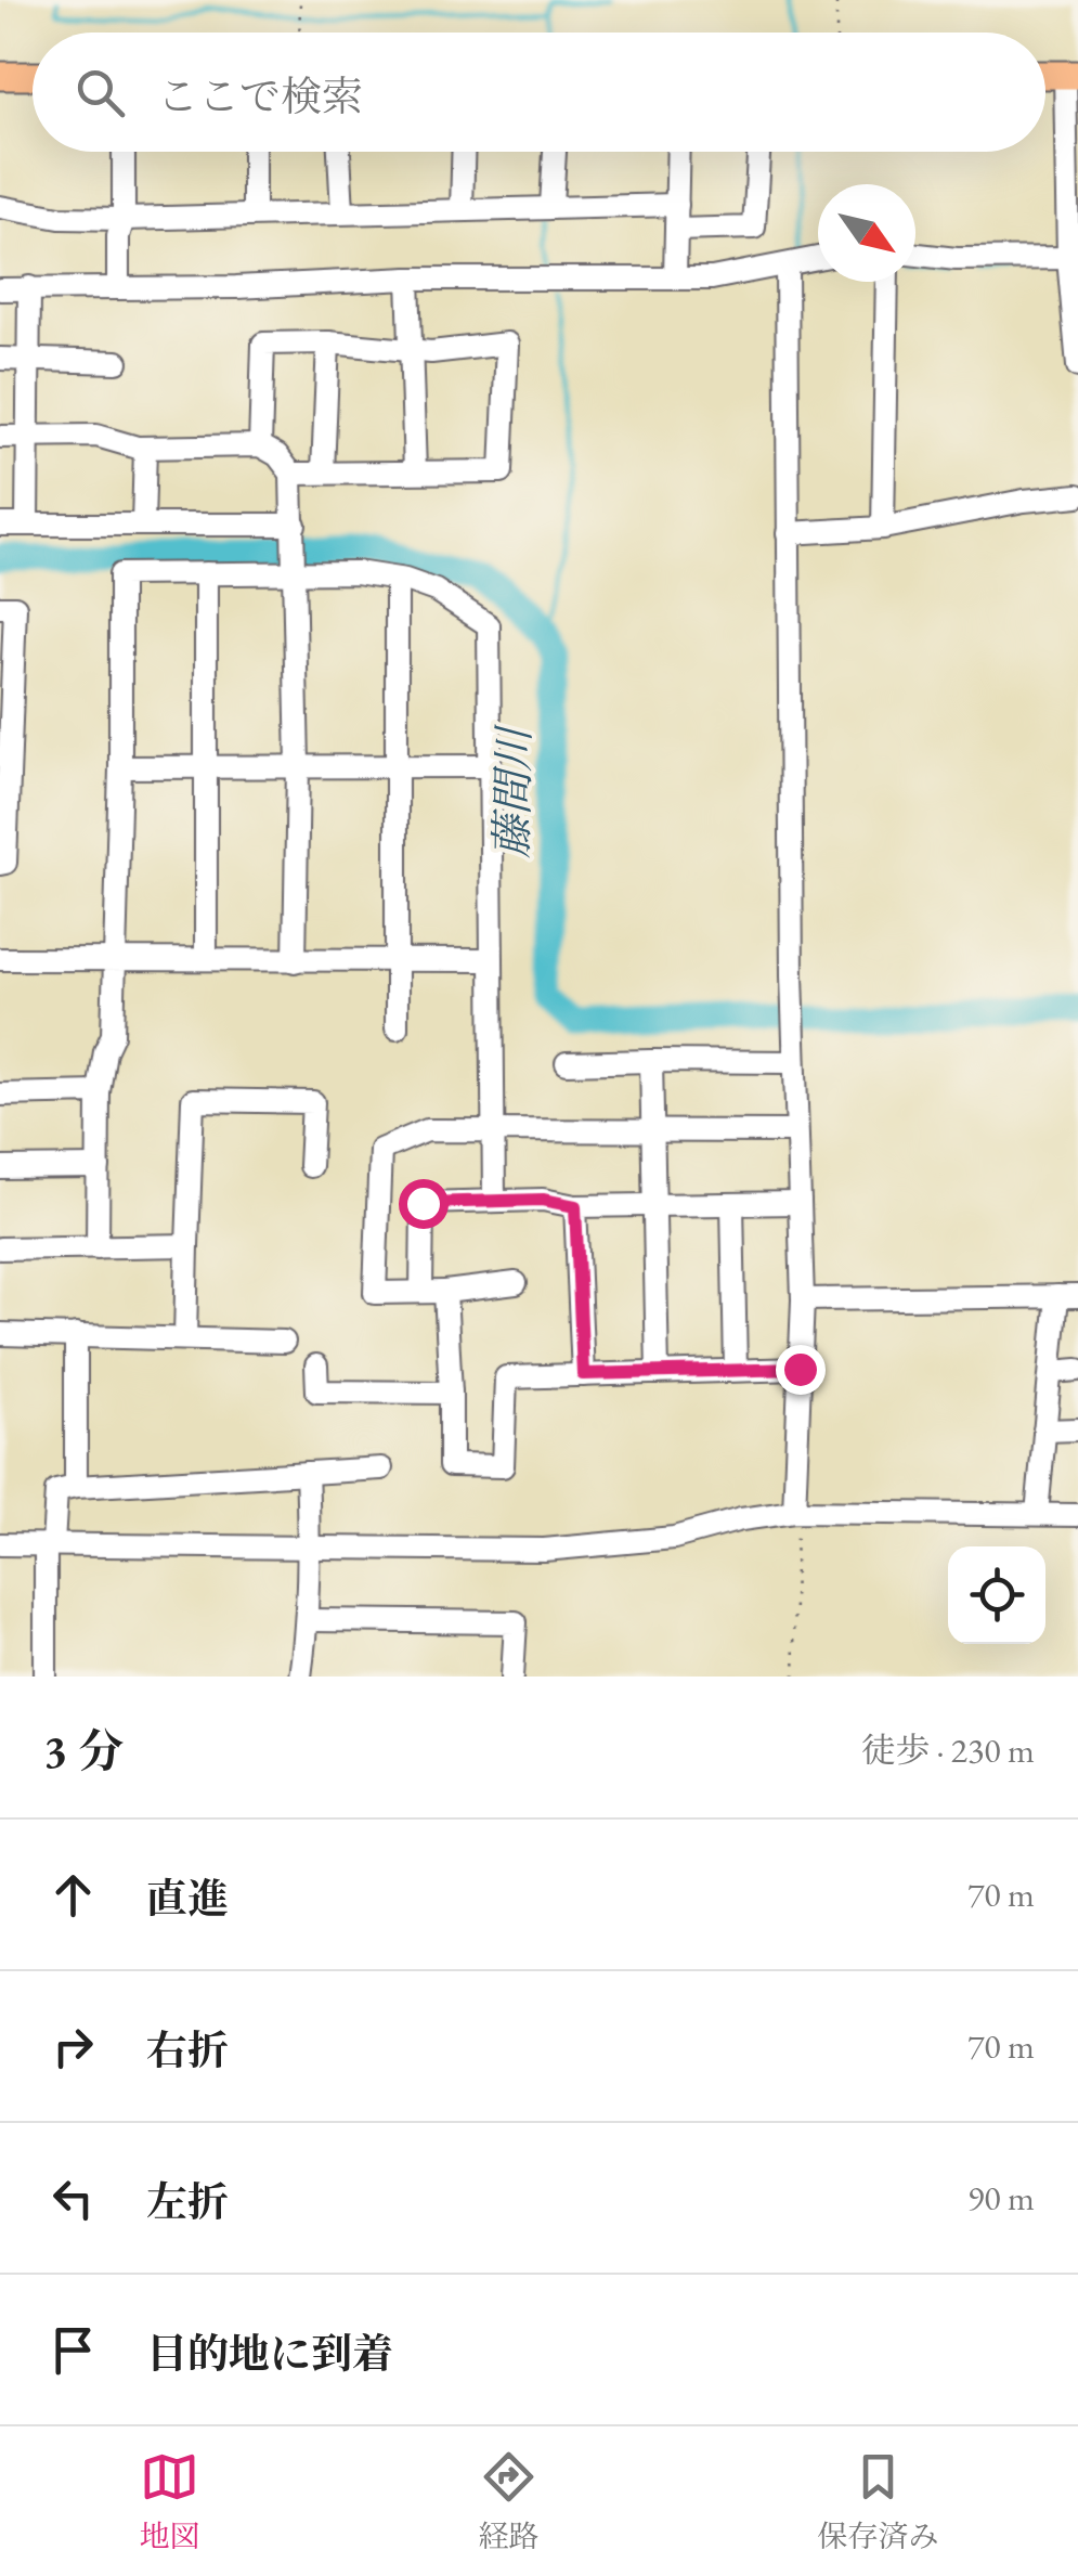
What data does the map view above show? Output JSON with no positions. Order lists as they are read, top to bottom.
{
  "water": ["藤間川"],
  "north": "bottom right",
  "page": {
    "search": "ここで検索",
    "heading": ["3 分", "徒歩 · 230 m"],
    "list": [
      ["直進", "70 m"],
      ["右折", "70 m"],
      ["左折", "90 m"],
      "目的地に到着"
    ],
    "nav": ["地図", "経路", "保存済み"]
  }
}
